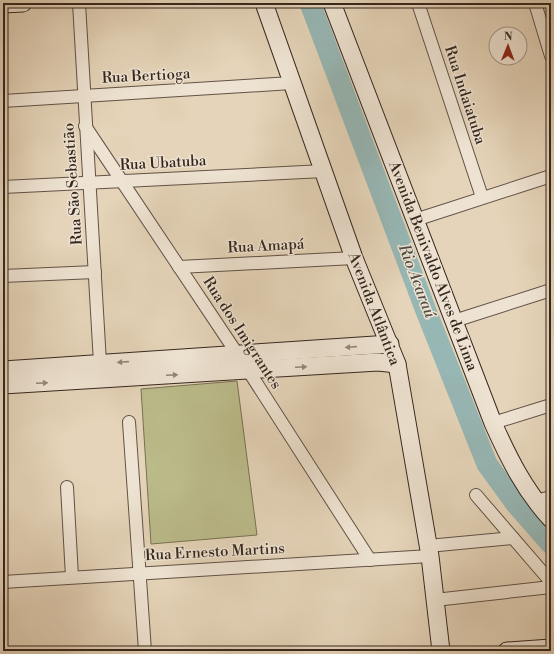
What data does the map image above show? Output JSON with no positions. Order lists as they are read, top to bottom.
{
  "streets": {
    "street": [
      "Rua Bertioga",
      "Rua Indaiatuba",
      "Rua Ubatuba",
      "Rua São Sebastião",
      "Rua Amapá",
      "Avenida Benivaldo Alves de Lima",
      "Avenida Atlântica",
      "Rua dos Imigrantes",
      "Rua Ernesto Martins"
    ]
  },
  "crossings": [
    ["Rua Bertioga", "Rua São Sebastião"],
    ["Rua Bertioga", "Avenida Atlântica"],
    ["Rua Ubatuba", "Rua São Sebastião"],
    ["Rua Ubatuba", "Avenida Atlântica"],
    ["Rua Ubatuba", "Rua dos Imigrantes"],
    ["Rua São Sebastião", "Rua dos Imigrantes"],
    ["Rua Amapá", "Avenida Atlântica"],
    ["Rua Amapá", "Rua dos Imigrantes"],
    ["Avenida Atlântica", "Rua Ernesto Martins"],
    ["Rua dos Imigrantes", "Rua Ernesto Martins"]
  ],
  "water": ["Rio Acaraú"],
  "north": "top"
}
